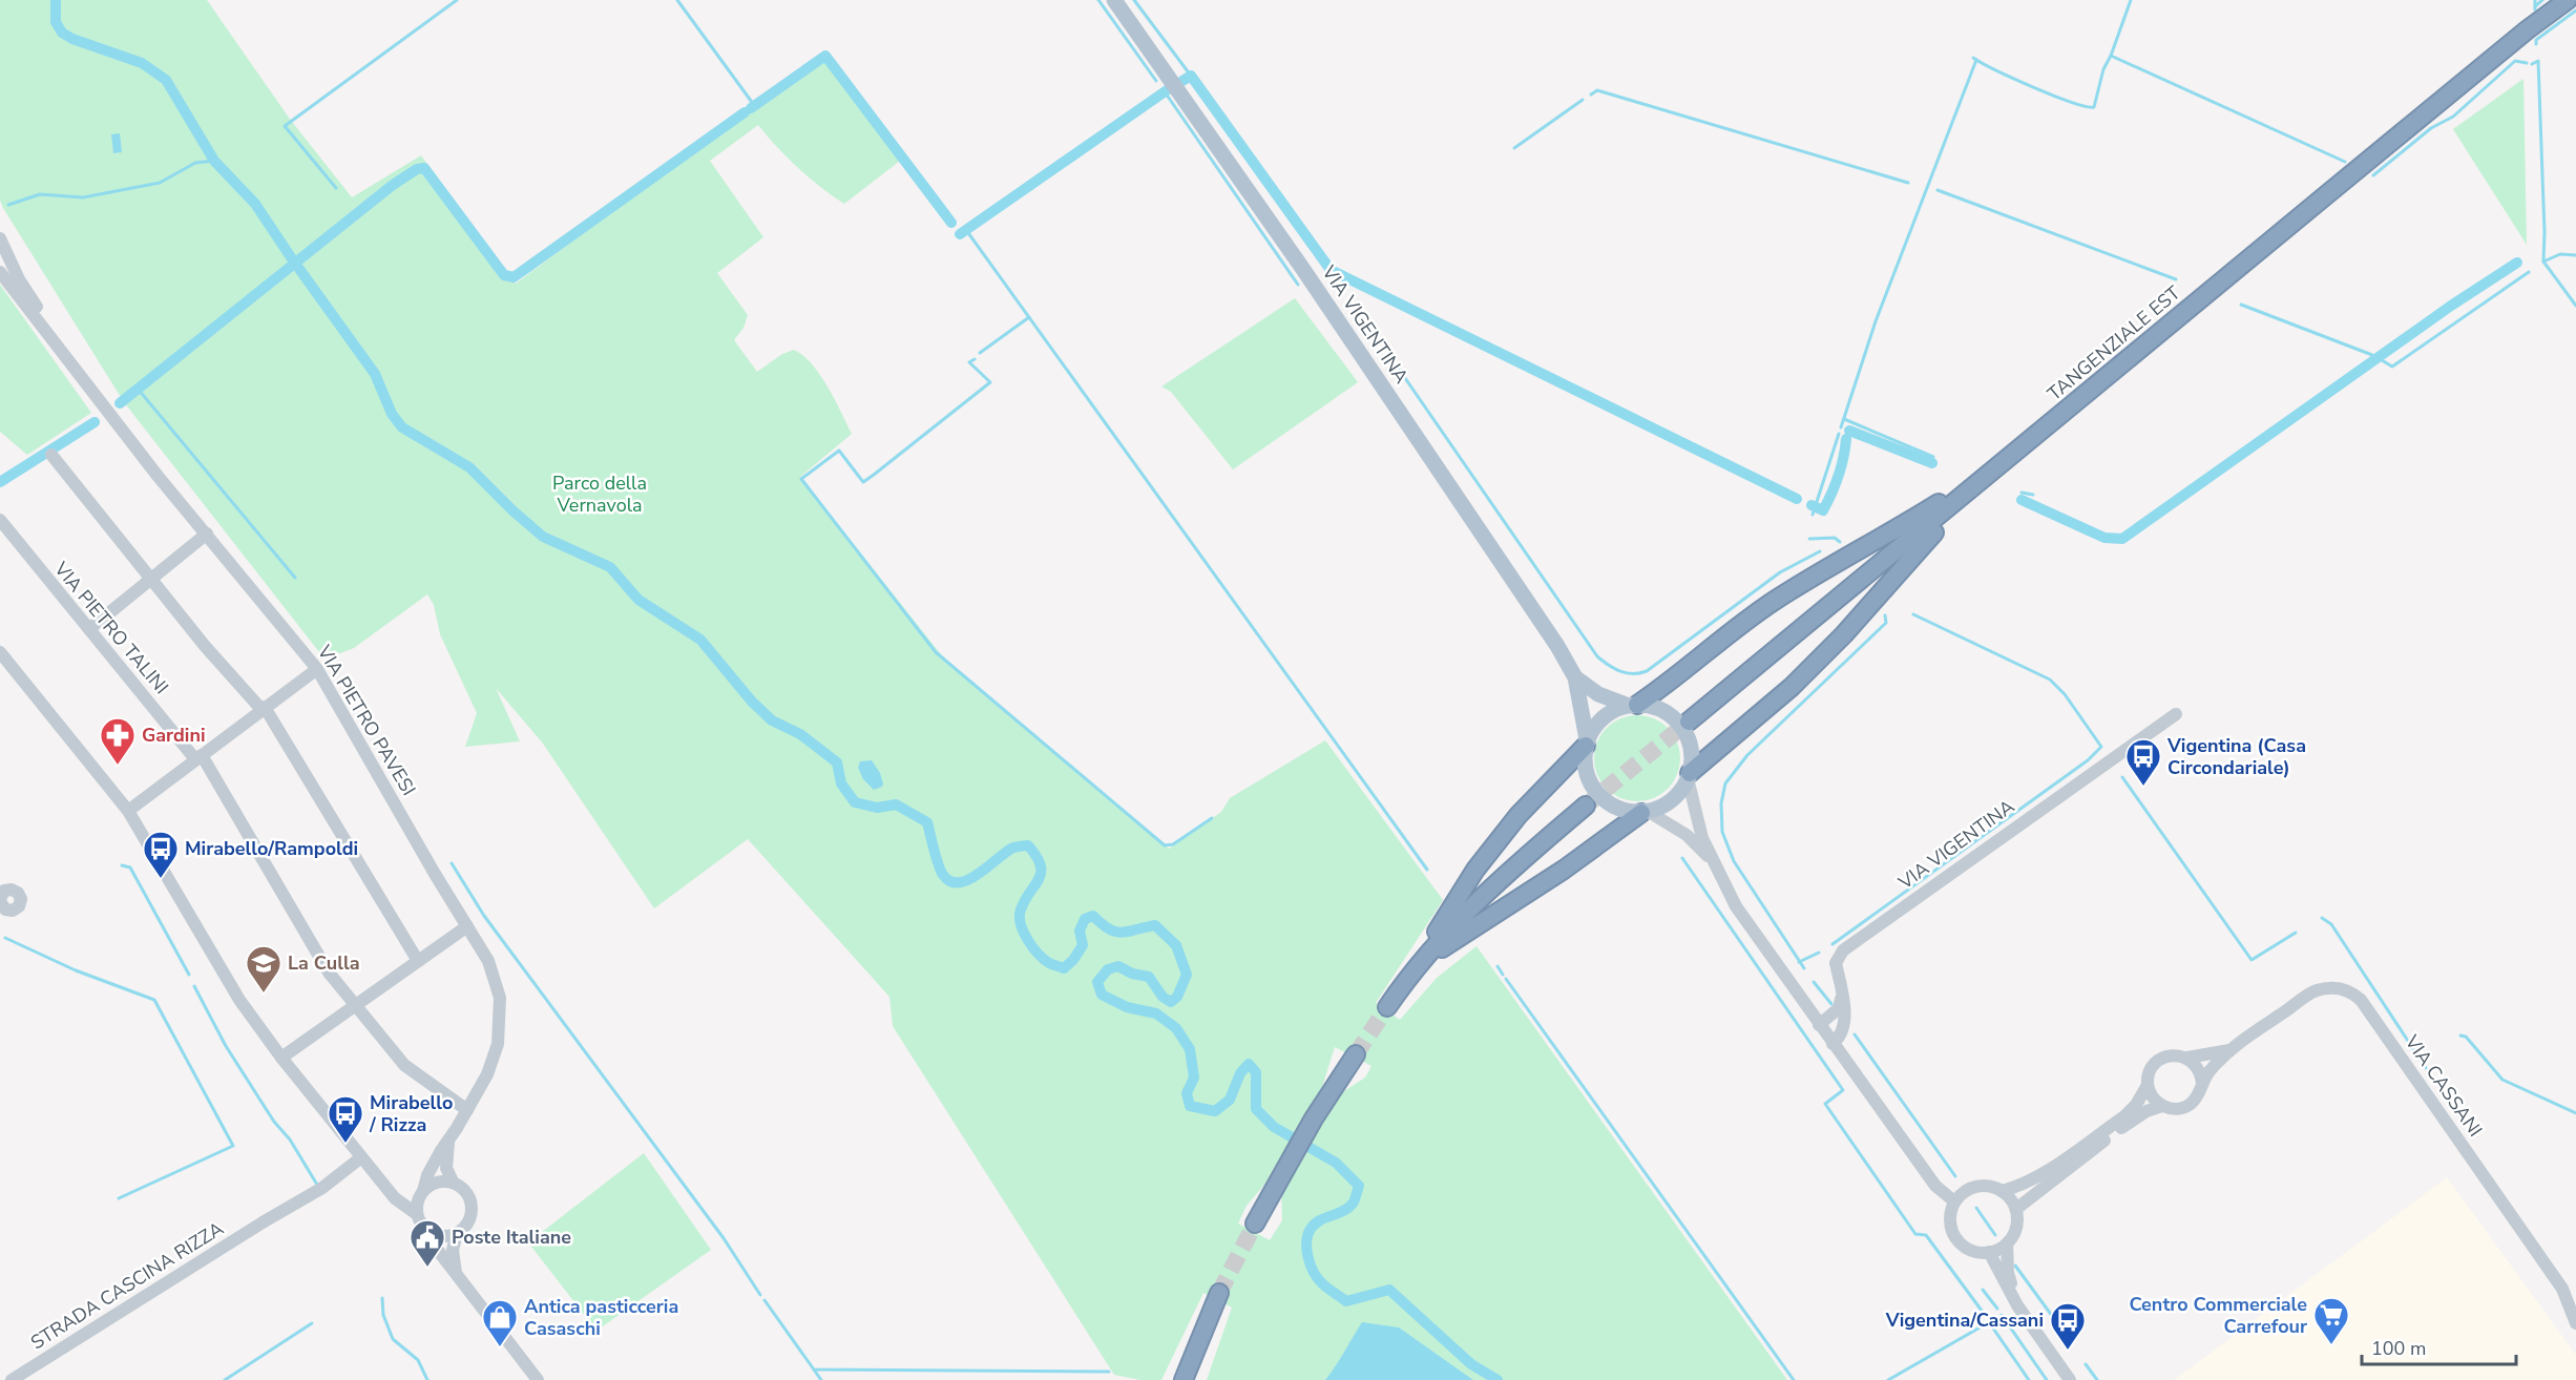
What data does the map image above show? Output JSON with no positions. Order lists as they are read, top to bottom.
{
  "streets": {
    "highway": ["TANGENZIALE EST"],
    "main road": ["VIA VIGENTINA"],
    "street": [
      "VIA PIETRO TALINI",
      "VIA PIETRO PAVESI",
      "VIA CASSANI",
      "STRADA CASCINA RIZZA"
    ]
  },
  "crossings": [
    ["VIA VIGENTINA", "VIA CASSANI"],
    ["VIA PIETRO TALINI", "VIA PIETRO PAVESI"]
  ],
  "parks": ["Parco della Vernavola"],
  "places": {
    "pharmacy": ["Gardini"],
    "bus stop": [
      "Vigentina (Casa Circondariale)",
      "Mirabello/Rampoldi",
      "Mirabello / Rizza",
      "Vigentina/Cassani"
    ],
    "school or university": ["La Culla"],
    "public building": ["Poste Italiane"],
    "supermarket": ["Centro Commerciale Carrefour"],
    "shop": ["Antica pasticceria Casaschi"]
  },
  "scale_bar": "100 m"
}
